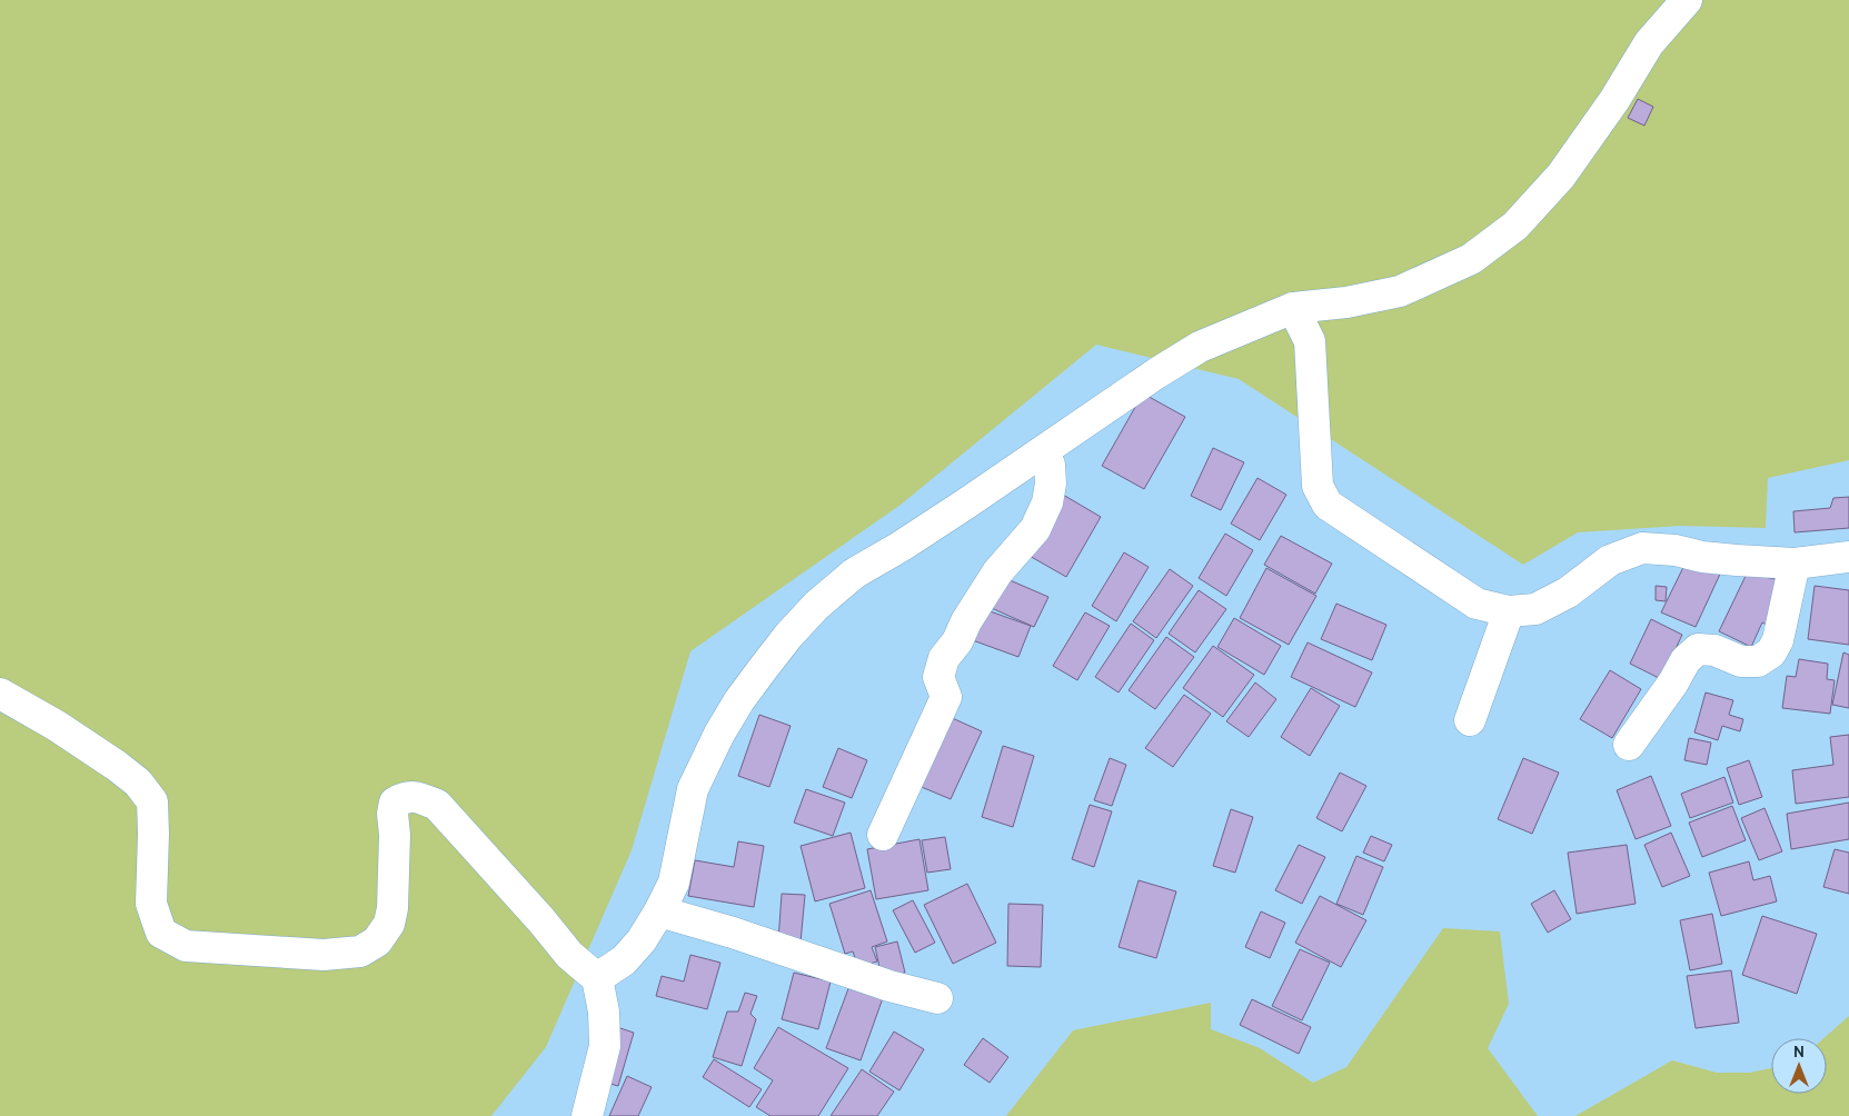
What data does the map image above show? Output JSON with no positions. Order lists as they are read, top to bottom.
{
  "north": "top"
}
